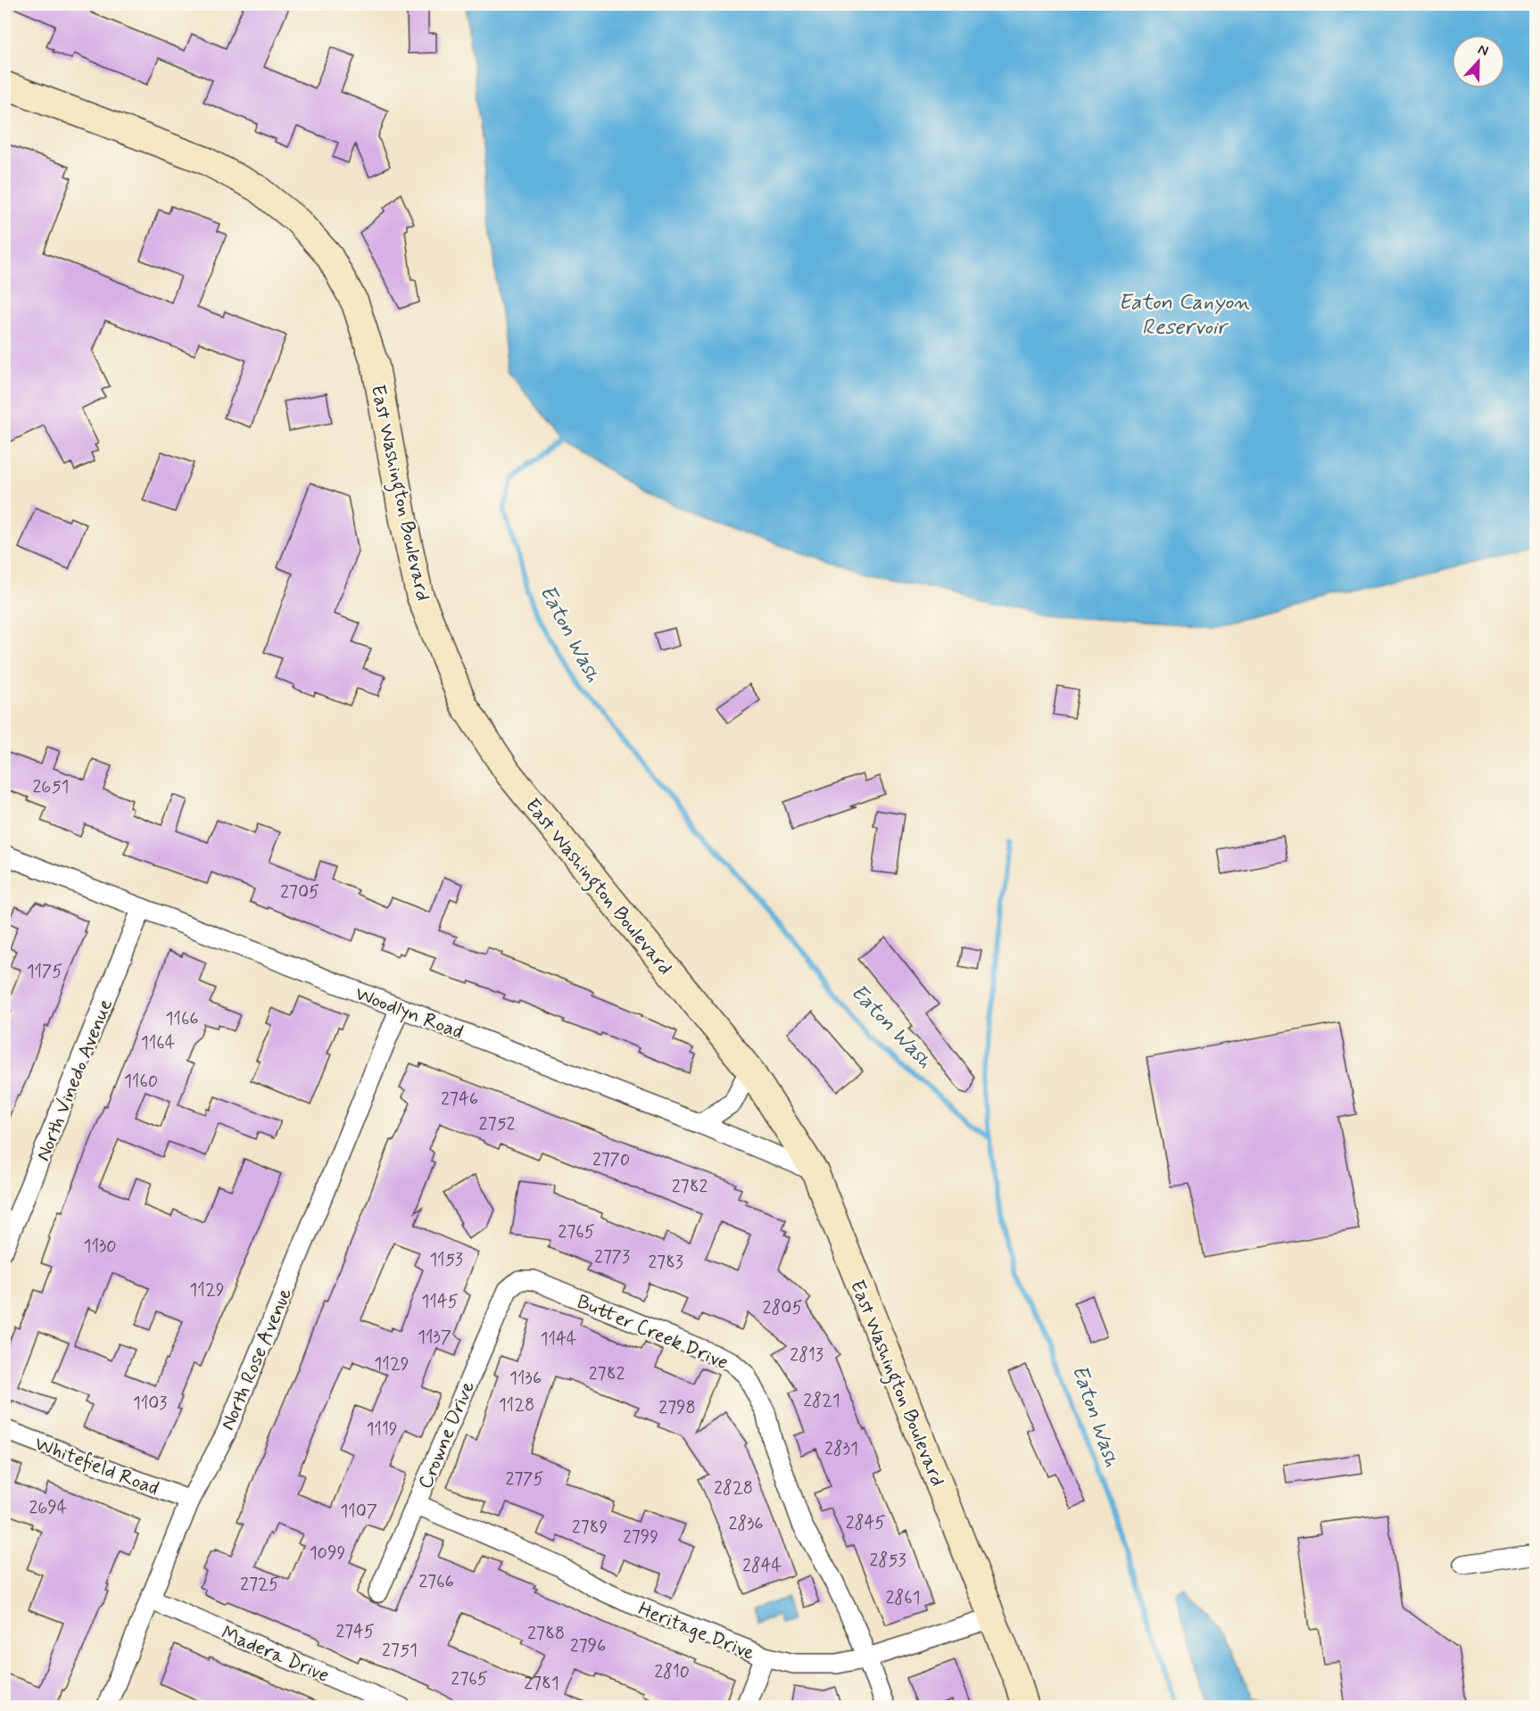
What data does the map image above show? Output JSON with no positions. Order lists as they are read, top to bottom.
{
  "streets": {
    "main road": ["East Washington Boulevard"],
    "street": [
      "Woodlyn Road",
      "North Vinedo Avenue",
      "Butter Creek Drive",
      "North Rose Avenue",
      "Crowne Drive",
      "Whitefield Road",
      "Heritage Drive",
      "Madera Drive"
    ]
  },
  "crossings": [
    ["East Washington Boulevard", "Woodlyn Road"],
    ["East Washington Boulevard", "Heritage Drive"],
    ["Woodlyn Road", "North Vinedo Avenue"],
    ["Woodlyn Road", "North Rose Avenue"],
    ["Butter Creek Drive", "Crowne Drive"],
    ["Butter Creek Drive", "Heritage Drive"],
    ["North Rose Avenue", "Whitefield Road"],
    ["North Rose Avenue", "Madera Drive"],
    ["Crowne Drive", "Heritage Drive"]
  ],
  "water": ["Eaton Canyon Reservoir", "Eaton Wash"],
  "house_numbers": [
    "2651",
    "2705",
    "1175",
    "1166",
    "1164",
    "1160",
    "2746",
    "2752",
    "2770",
    "2782",
    "2765",
    "1130",
    "2773",
    "1153",
    "2783",
    "1129",
    "1145",
    "2805",
    "1137",
    "1144",
    "2813",
    "1129",
    "2782",
    "1136",
    "2821",
    "1103",
    "1128",
    "2798",
    "1119",
    "2831",
    "2775",
    "2828",
    "2694",
    "1107",
    "2845",
    "2836",
    "2789",
    "2799",
    "1099",
    "2853",
    "2844",
    "2766",
    "2725",
    "2861",
    "2745",
    "2788",
    "2796",
    "2751",
    "2810",
    "2765",
    "2781"
  ],
  "north": "top"
}
